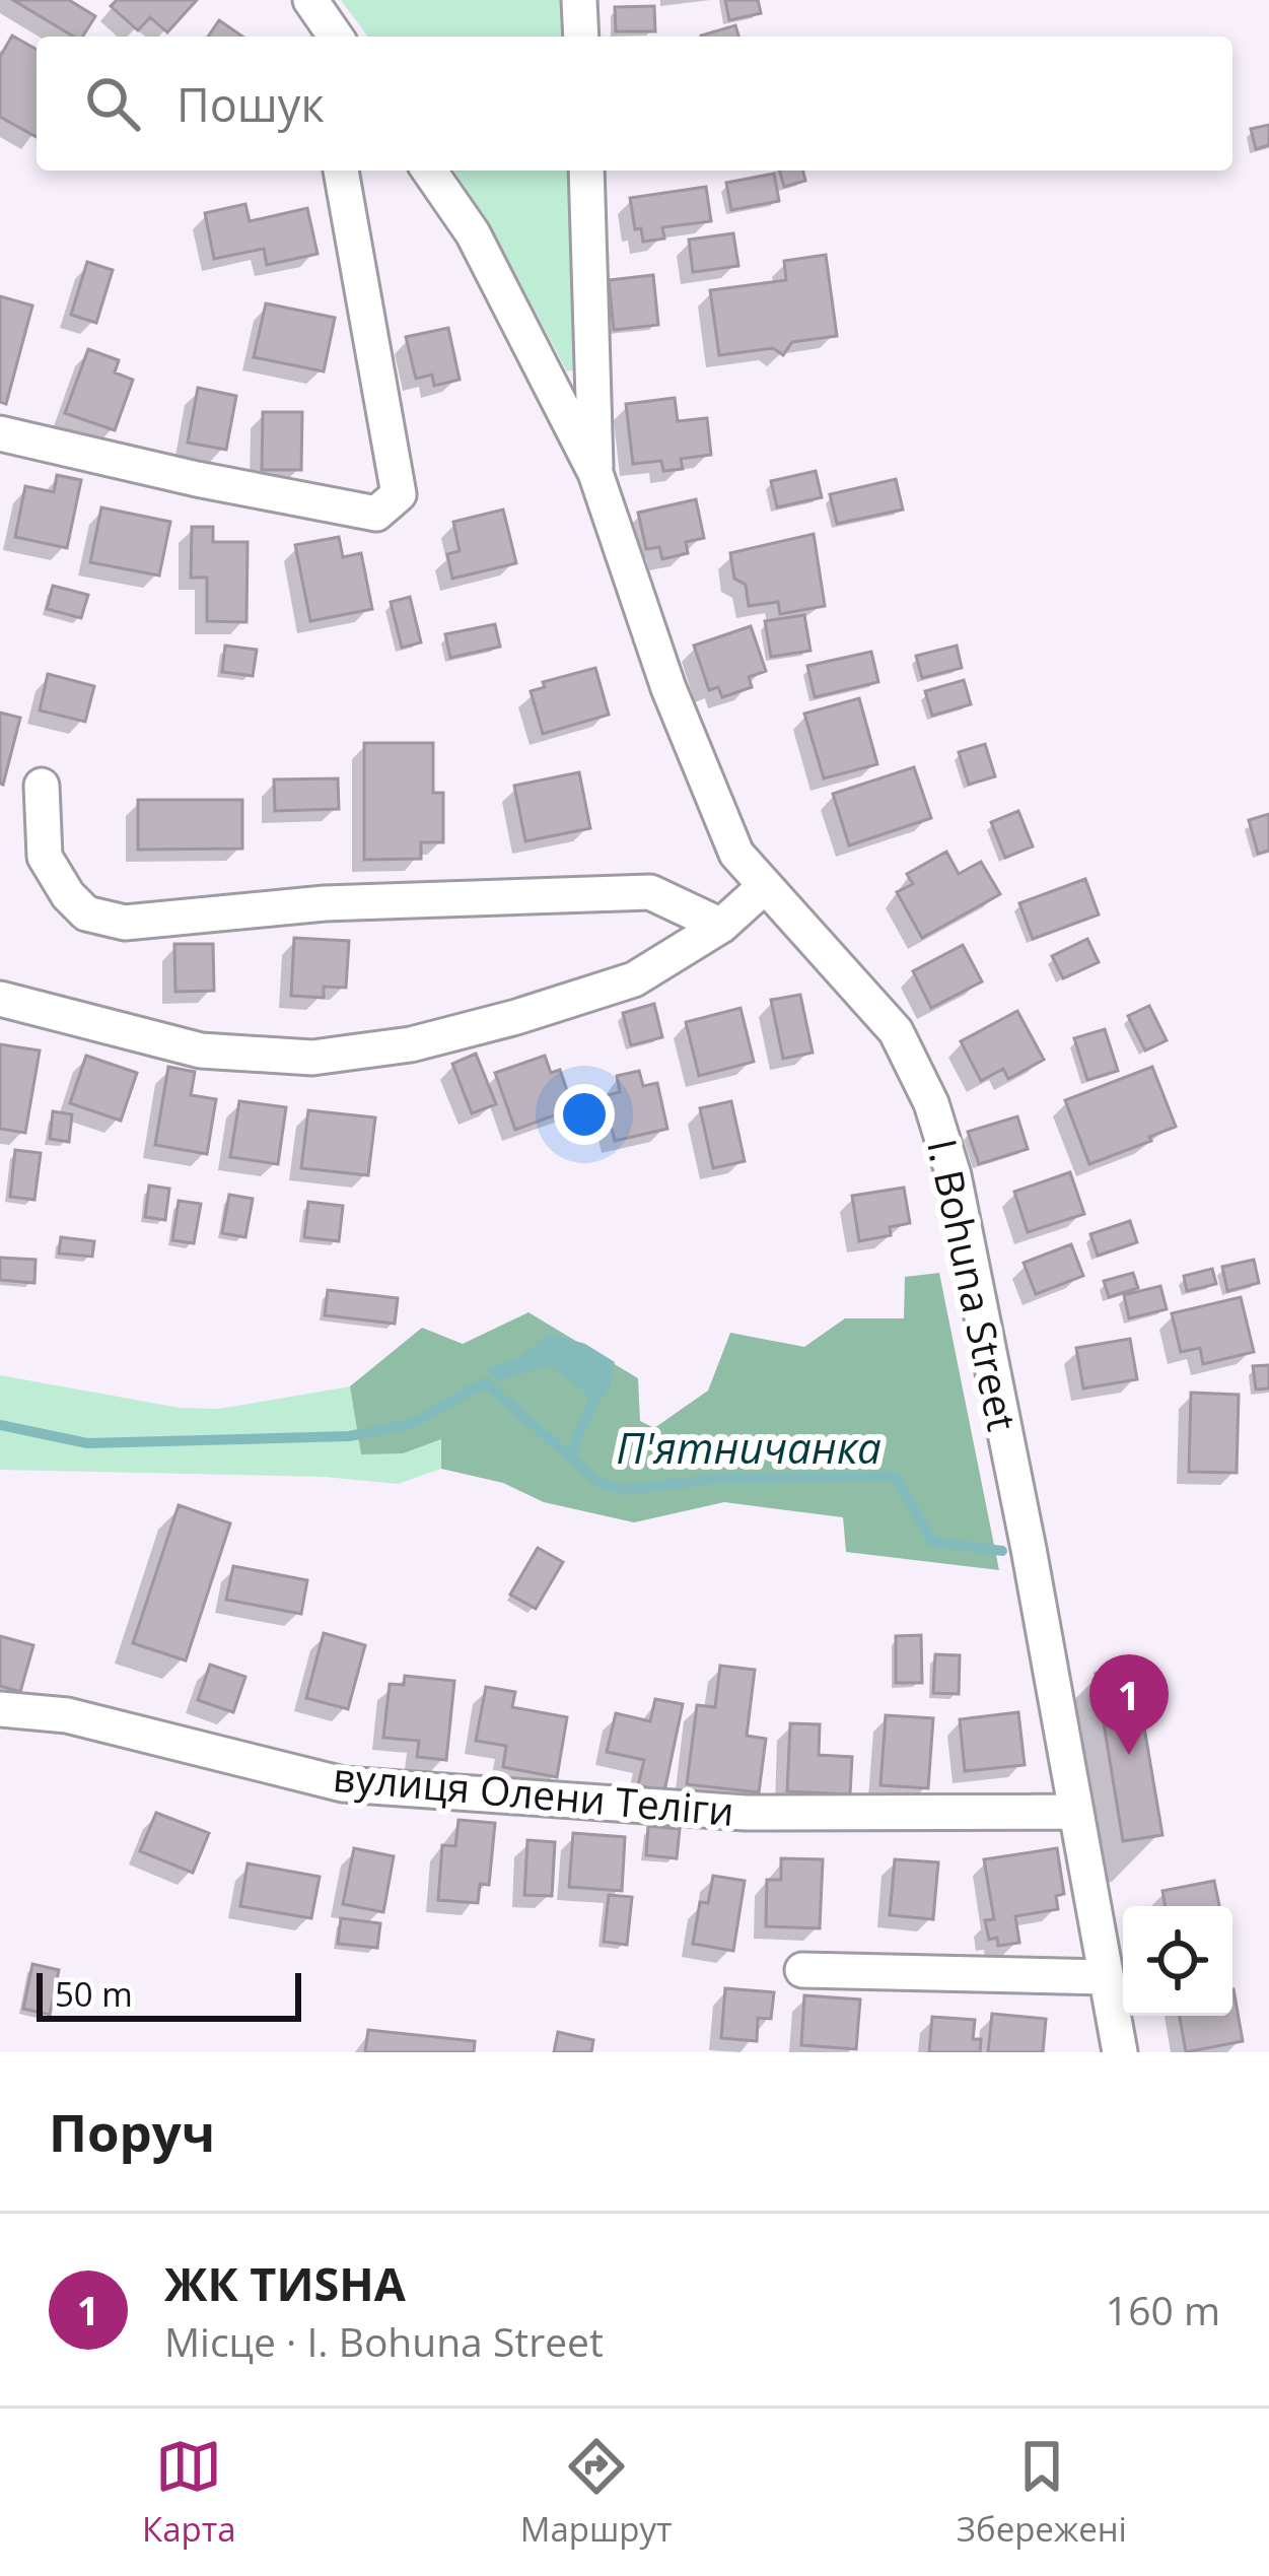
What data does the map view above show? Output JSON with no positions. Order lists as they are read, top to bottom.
{
  "streets": {
    "street": ["I. Bohuna Street", "вулиця Олени Теліги"]
  },
  "crossings": [
    ["I. Bohuna Street", "вулиця Олени Теліги"]
  ],
  "water": ["П'ятничанка"],
  "scale_bar": "50 m",
  "page": {
    "search": "Пошук",
    "pins": "1",
    "scale": "50 m",
    "heading": "Поруч",
    "list": [
      {
        "mark": "1",
        "name": "ЖК ТИSHA",
        "note": "Місце · I. Bohuna Street",
        "value": "160 m"
      }
    ],
    "nav": ["Карта", "Маршрут", "Збережені"]
  }
}
